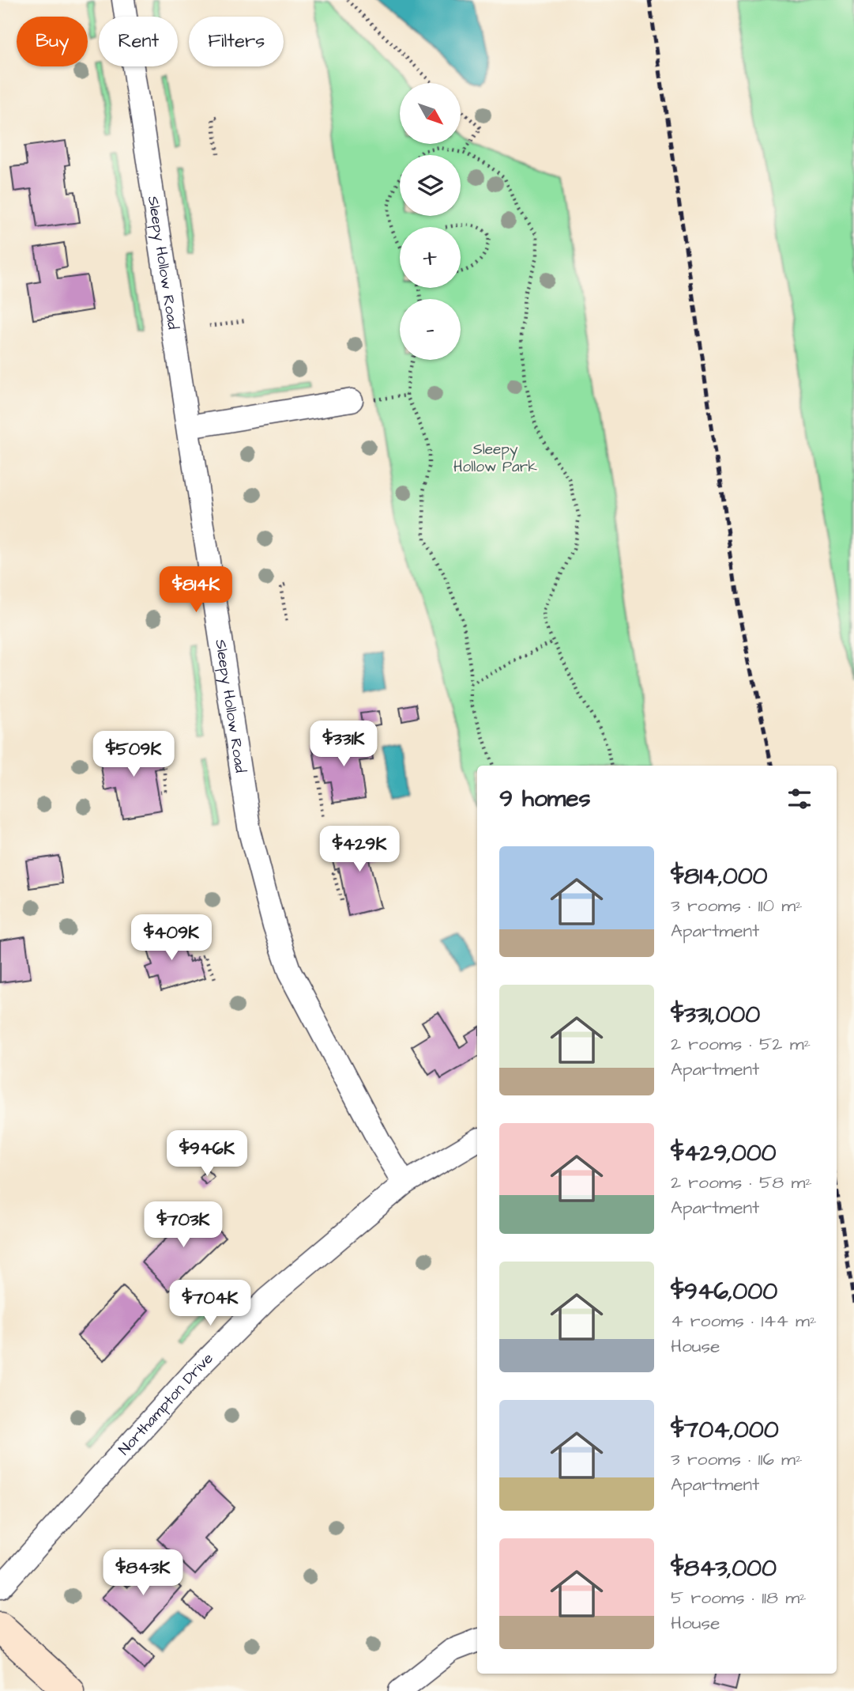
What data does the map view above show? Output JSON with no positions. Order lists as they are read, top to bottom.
{
  "streets": {
    "street": ["Sleepy Hollow Road", "Northampton Drive"]
  },
  "crossings": [
    ["Sleepy Hollow Road", "Northampton Drive"]
  ],
  "parks": ["Sleepy Hollow Park"],
  "north": "bottom right",
  "page": {
    "chip": ["Buy", "Rent", "Filters"],
    "map_buttons": ["+", "−"],
    "price": [
      "$814K",
      "$331K",
      "$509K",
      "$429K",
      "$409K",
      "$946K",
      "$703K",
      "$704K",
      "$843K"
    ],
    "heading": "9 homes",
    "list": [
      {
        "name": "$814,000",
        "note": "3 rooms · 110 m² · Apartment"
      },
      {
        "name": "$331,000",
        "note": "2 rooms · 52 m² · Apartment"
      },
      {
        "name": "$429,000",
        "note": "2 rooms · 58 m² · Apartment"
      },
      {
        "name": "$946,000",
        "note": "4 rooms · 144 m² · House"
      },
      {
        "name": "$704,000",
        "note": "3 rooms · 116 m² · Apartment"
      },
      {
        "name": "$843,000",
        "note": "5 rooms · 118 m² · House"
      }
    ]
  }
}
